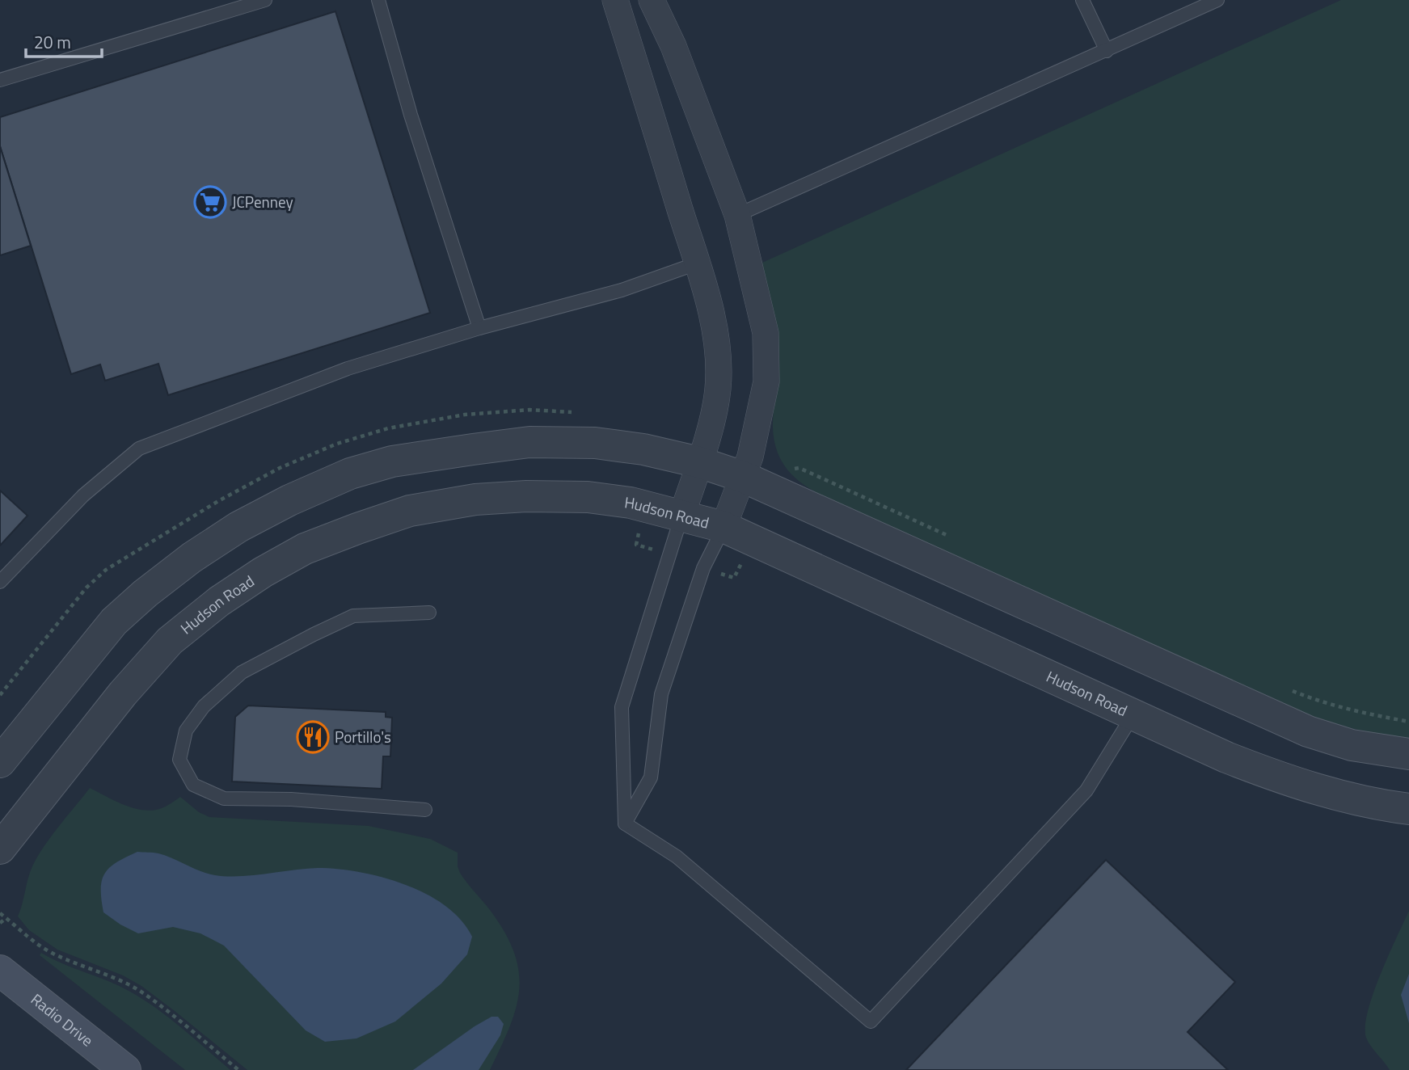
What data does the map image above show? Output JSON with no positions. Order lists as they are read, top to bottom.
{
  "streets": {
    "main road": ["Radio Drive"],
    "street": ["Hudson Road"]
  },
  "places": {
    "supermarket": ["JCPenney"],
    "restaurant": ["Portillo's"]
  },
  "scale_bar": "20 m"
}
